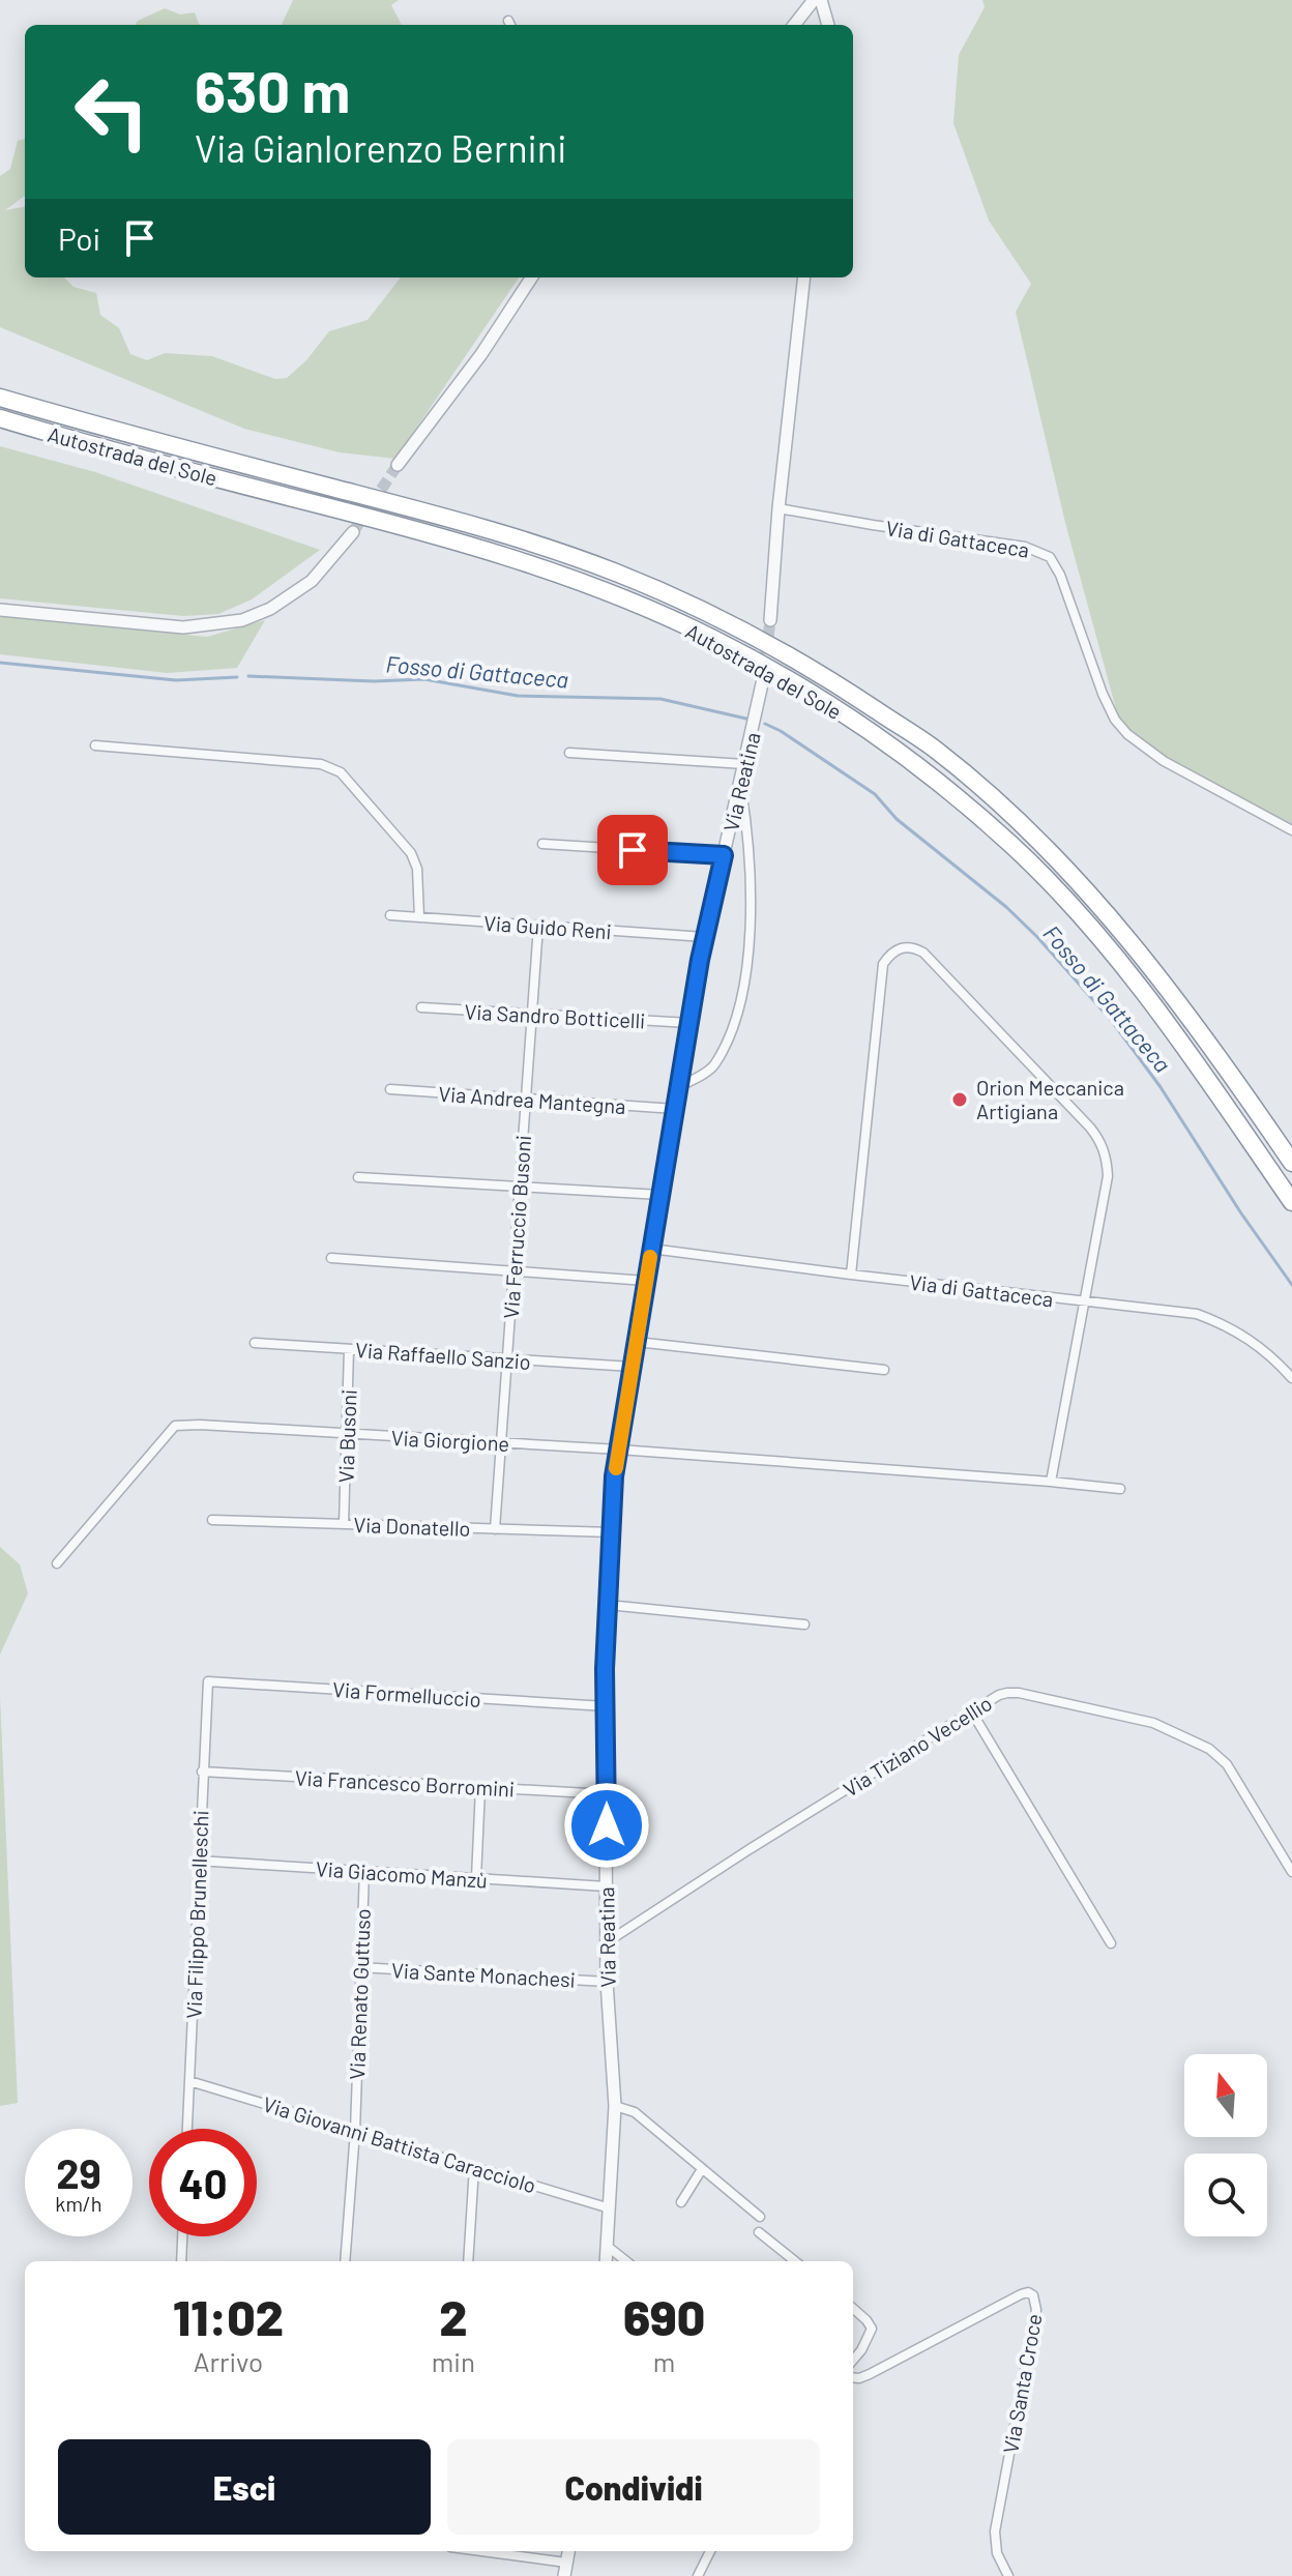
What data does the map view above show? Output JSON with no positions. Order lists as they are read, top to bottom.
{
  "streets": {
    "highway": ["Autostrada del Sole"],
    "street": [
      "Via di Gattaceca",
      "Via Reatina",
      "Via Guido Reni",
      "Via Sandro Botticelli",
      "Via Andrea Mantegna",
      "Via Ferruccio Busoni",
      "Via Raffaello Sanzio",
      "Via Busoni",
      "Via Giorgione",
      "Via Donatello",
      "Via Formelluccio",
      "Via Tiziano Vecellio",
      "Via Francesco Borromini",
      "Via Giacomo Manzù",
      "Via Filippo Brunelleschi",
      "Via Sante Monachesi",
      "Via Renato Guttuso",
      "Via Giovanni Battista Caracciolo",
      "Via Santa Croce"
    ]
  },
  "crossings": [
    ["Via di Gattaceca", "Via Reatina"],
    ["Via Reatina", "Via Guido Reni"],
    ["Via Reatina", "Via Sandro Botticelli"],
    ["Via Reatina", "Via Andrea Mantegna"],
    ["Via Reatina", "Via Raffaello Sanzio"],
    ["Via Reatina", "Via Giorgione"],
    ["Via Reatina", "Via Donatello"],
    ["Via Reatina", "Via Formelluccio"],
    ["Via Reatina", "Via Tiziano Vecellio"],
    ["Via Reatina", "Via Francesco Borromini"],
    ["Via Reatina", "Via Giacomo Manzù"],
    ["Via Reatina", "Via Sante Monachesi"],
    ["Via Reatina", "Via Giovanni Battista Caracciolo"],
    ["Via Guido Reni", "Via Ferruccio Busoni"],
    ["Via Sandro Botticelli", "Via Ferruccio Busoni"],
    ["Via Andrea Mantegna", "Via Ferruccio Busoni"],
    ["Via Ferruccio Busoni", "Via Raffaello Sanzio"],
    ["Via Ferruccio Busoni", "Via Giorgione"],
    ["Via Ferruccio Busoni", "Via Donatello"],
    ["Via Raffaello Sanzio", "Via Busoni"],
    ["Via Busoni", "Via Giorgione"],
    ["Via Busoni", "Via Donatello"],
    ["Via Formelluccio", "Via Filippo Brunelleschi"],
    ["Via Francesco Borromini", "Via Filippo Brunelleschi"],
    ["Via Giacomo Manzù", "Via Filippo Brunelleschi"],
    ["Via Giacomo Manzù", "Via Renato Guttuso"],
    ["Via Filippo Brunelleschi", "Via Giovanni Battista Caracciolo"],
    ["Via Sante Monachesi", "Via Renato Guttuso"],
    ["Via Renato Guttuso", "Via Giovanni Battista Caracciolo"]
  ],
  "water": ["Fosso di Gattaceca"],
  "places": ["Orion Meccanica Artigiana"],
  "north": "top",
  "page": {
    "turn": ["630 m", "Via Gianlorenzo Bernini"],
    "then": "Poi",
    "speed": "29 km/h",
    "limit": "40",
    "eta": [
      "11:02",
      "Arrivo",
      "2",
      "min",
      "690",
      "m"
    ],
    "buttons": ["Esci", "Condividi"]
  }
}
